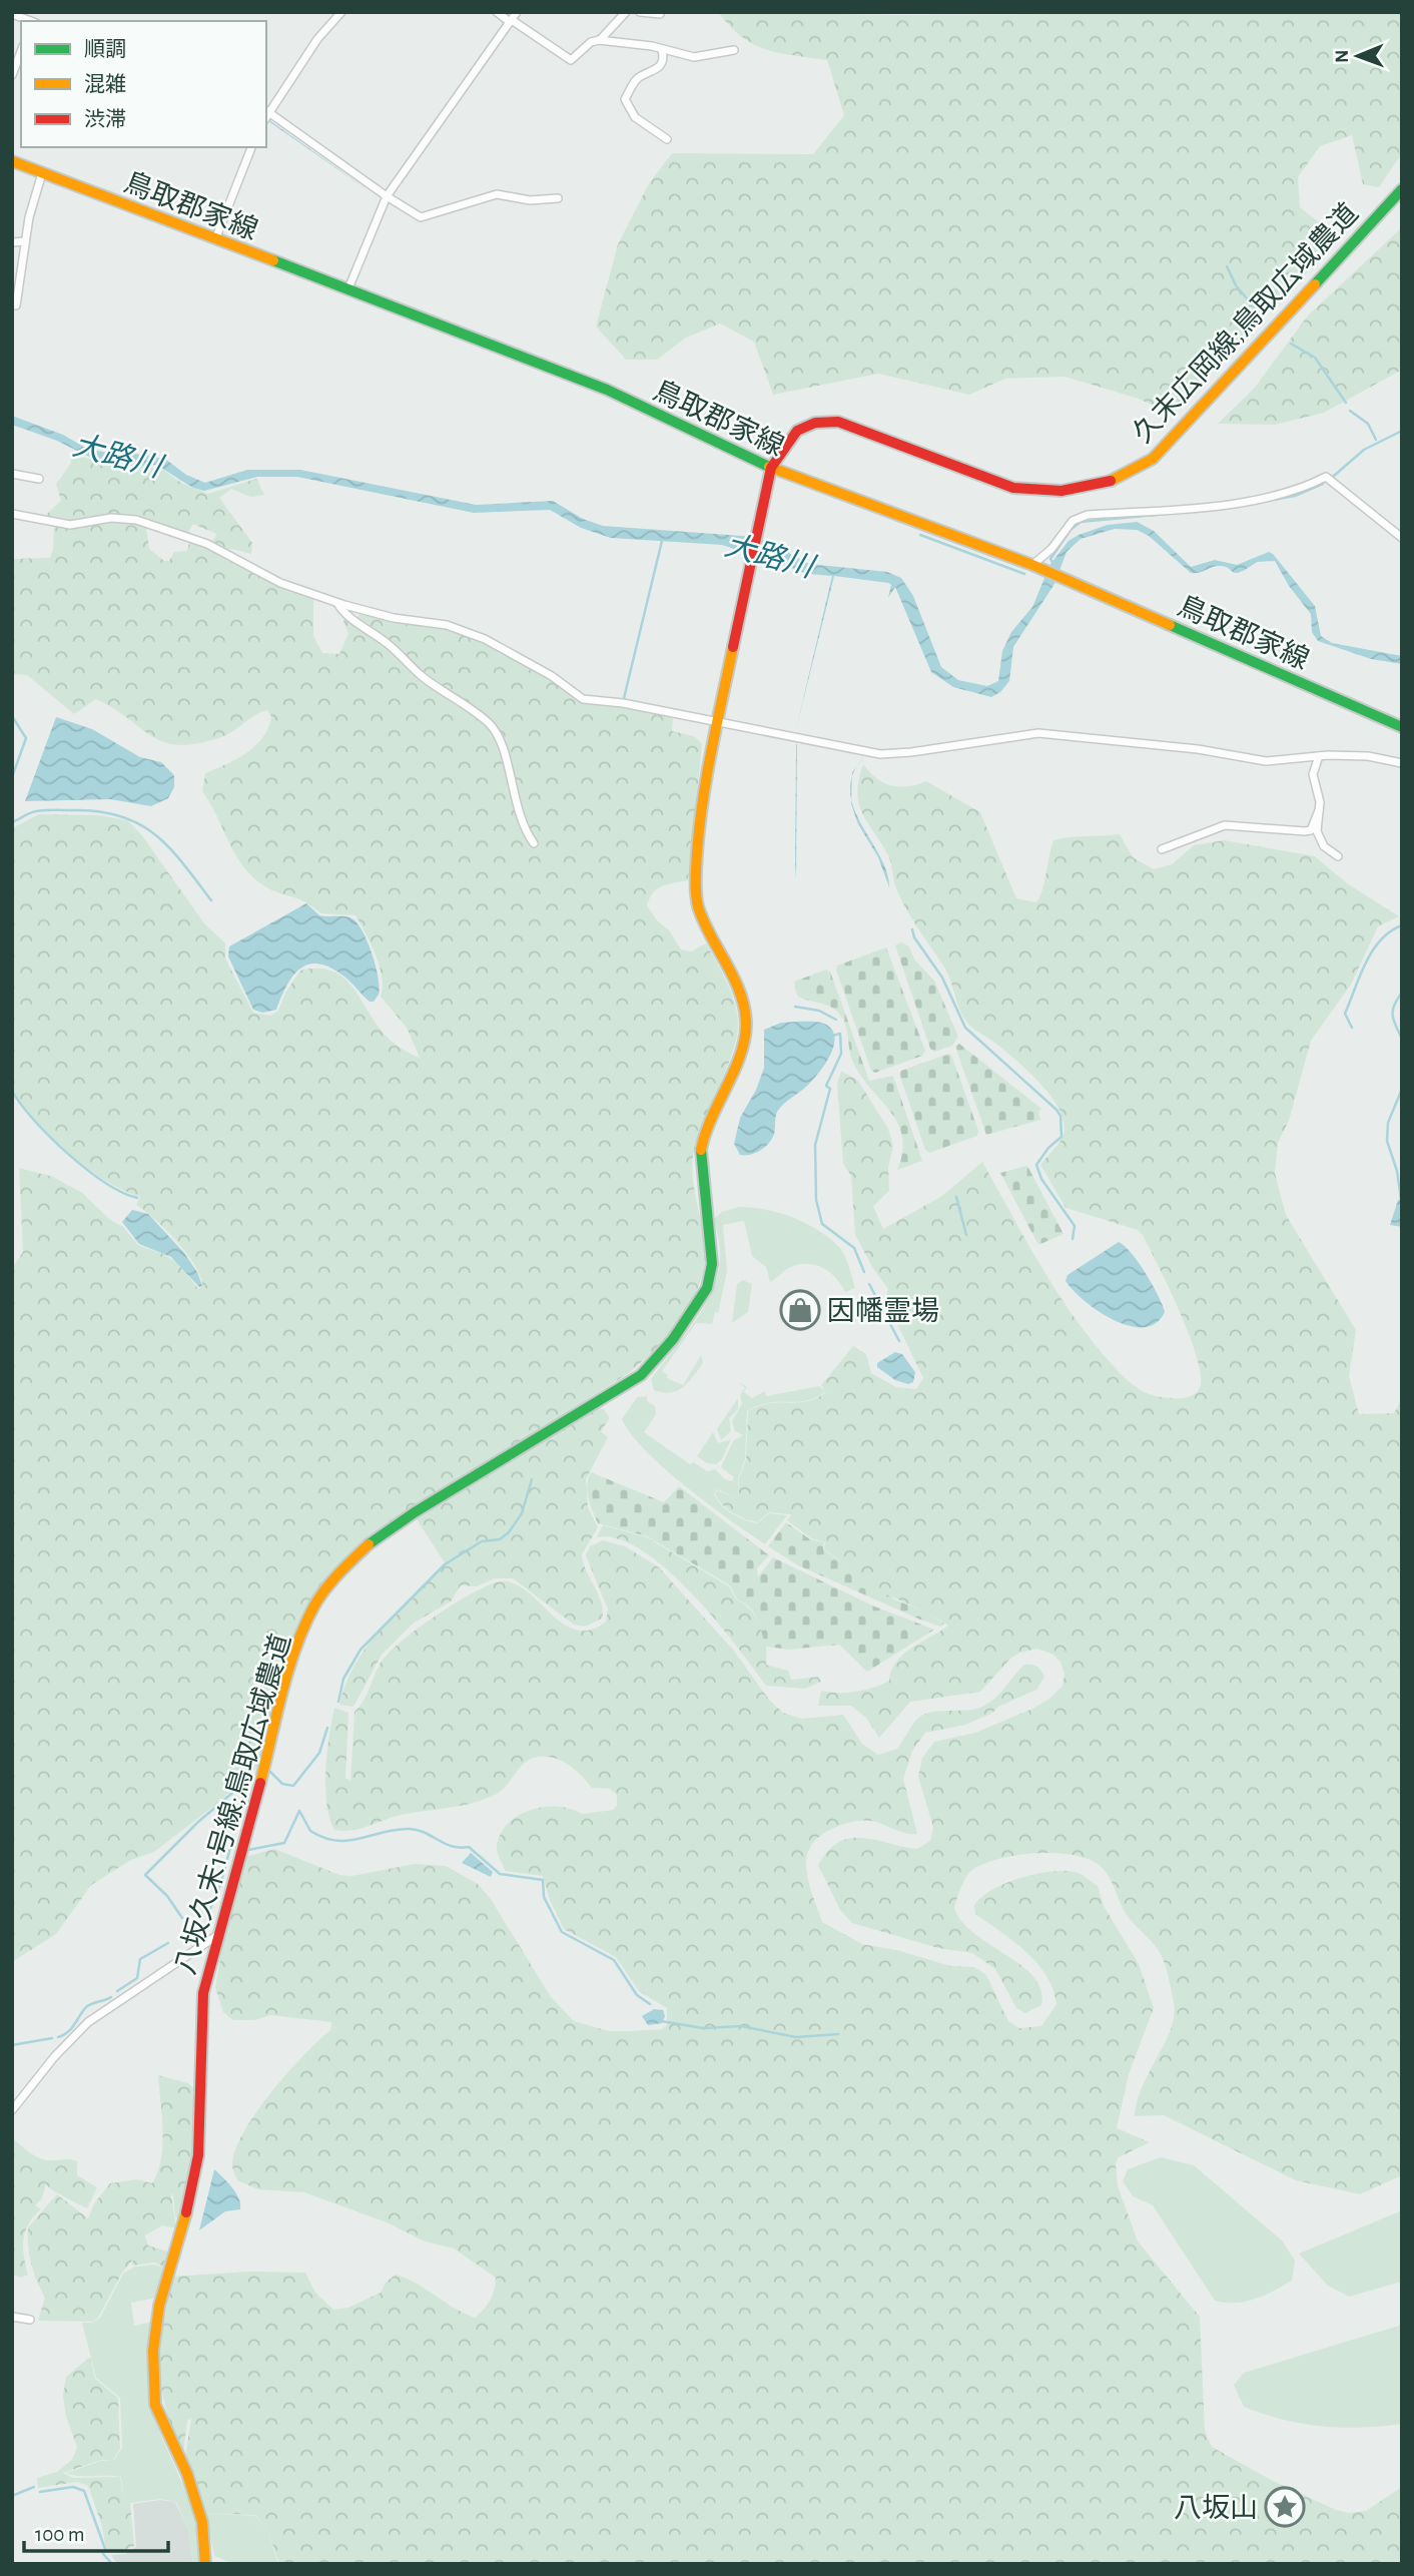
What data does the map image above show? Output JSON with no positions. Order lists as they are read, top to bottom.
{
  "streets": {
    "street": ["鳥取郡家線", "久末広岡線;鳥取広域農道", "八坂久末1号線;鳥取広域農道"]
  },
  "crossings": [
    ["鳥取郡家線", "久末広岡線;鳥取広域農道"],
    ["鳥取郡家線", "八坂久末1号線;鳥取広域農道"],
    ["久末広岡線;鳥取広域農道", "八坂久末1号線;鳥取広域農道"]
  ],
  "water": ["大路川"],
  "places": {
    "shop": ["因幡霊場"],
    "place": ["八坂山"]
  },
  "legend": ["順調", "混雑", "渋滞"],
  "scale_bar": "100 m",
  "north": "left"
}
